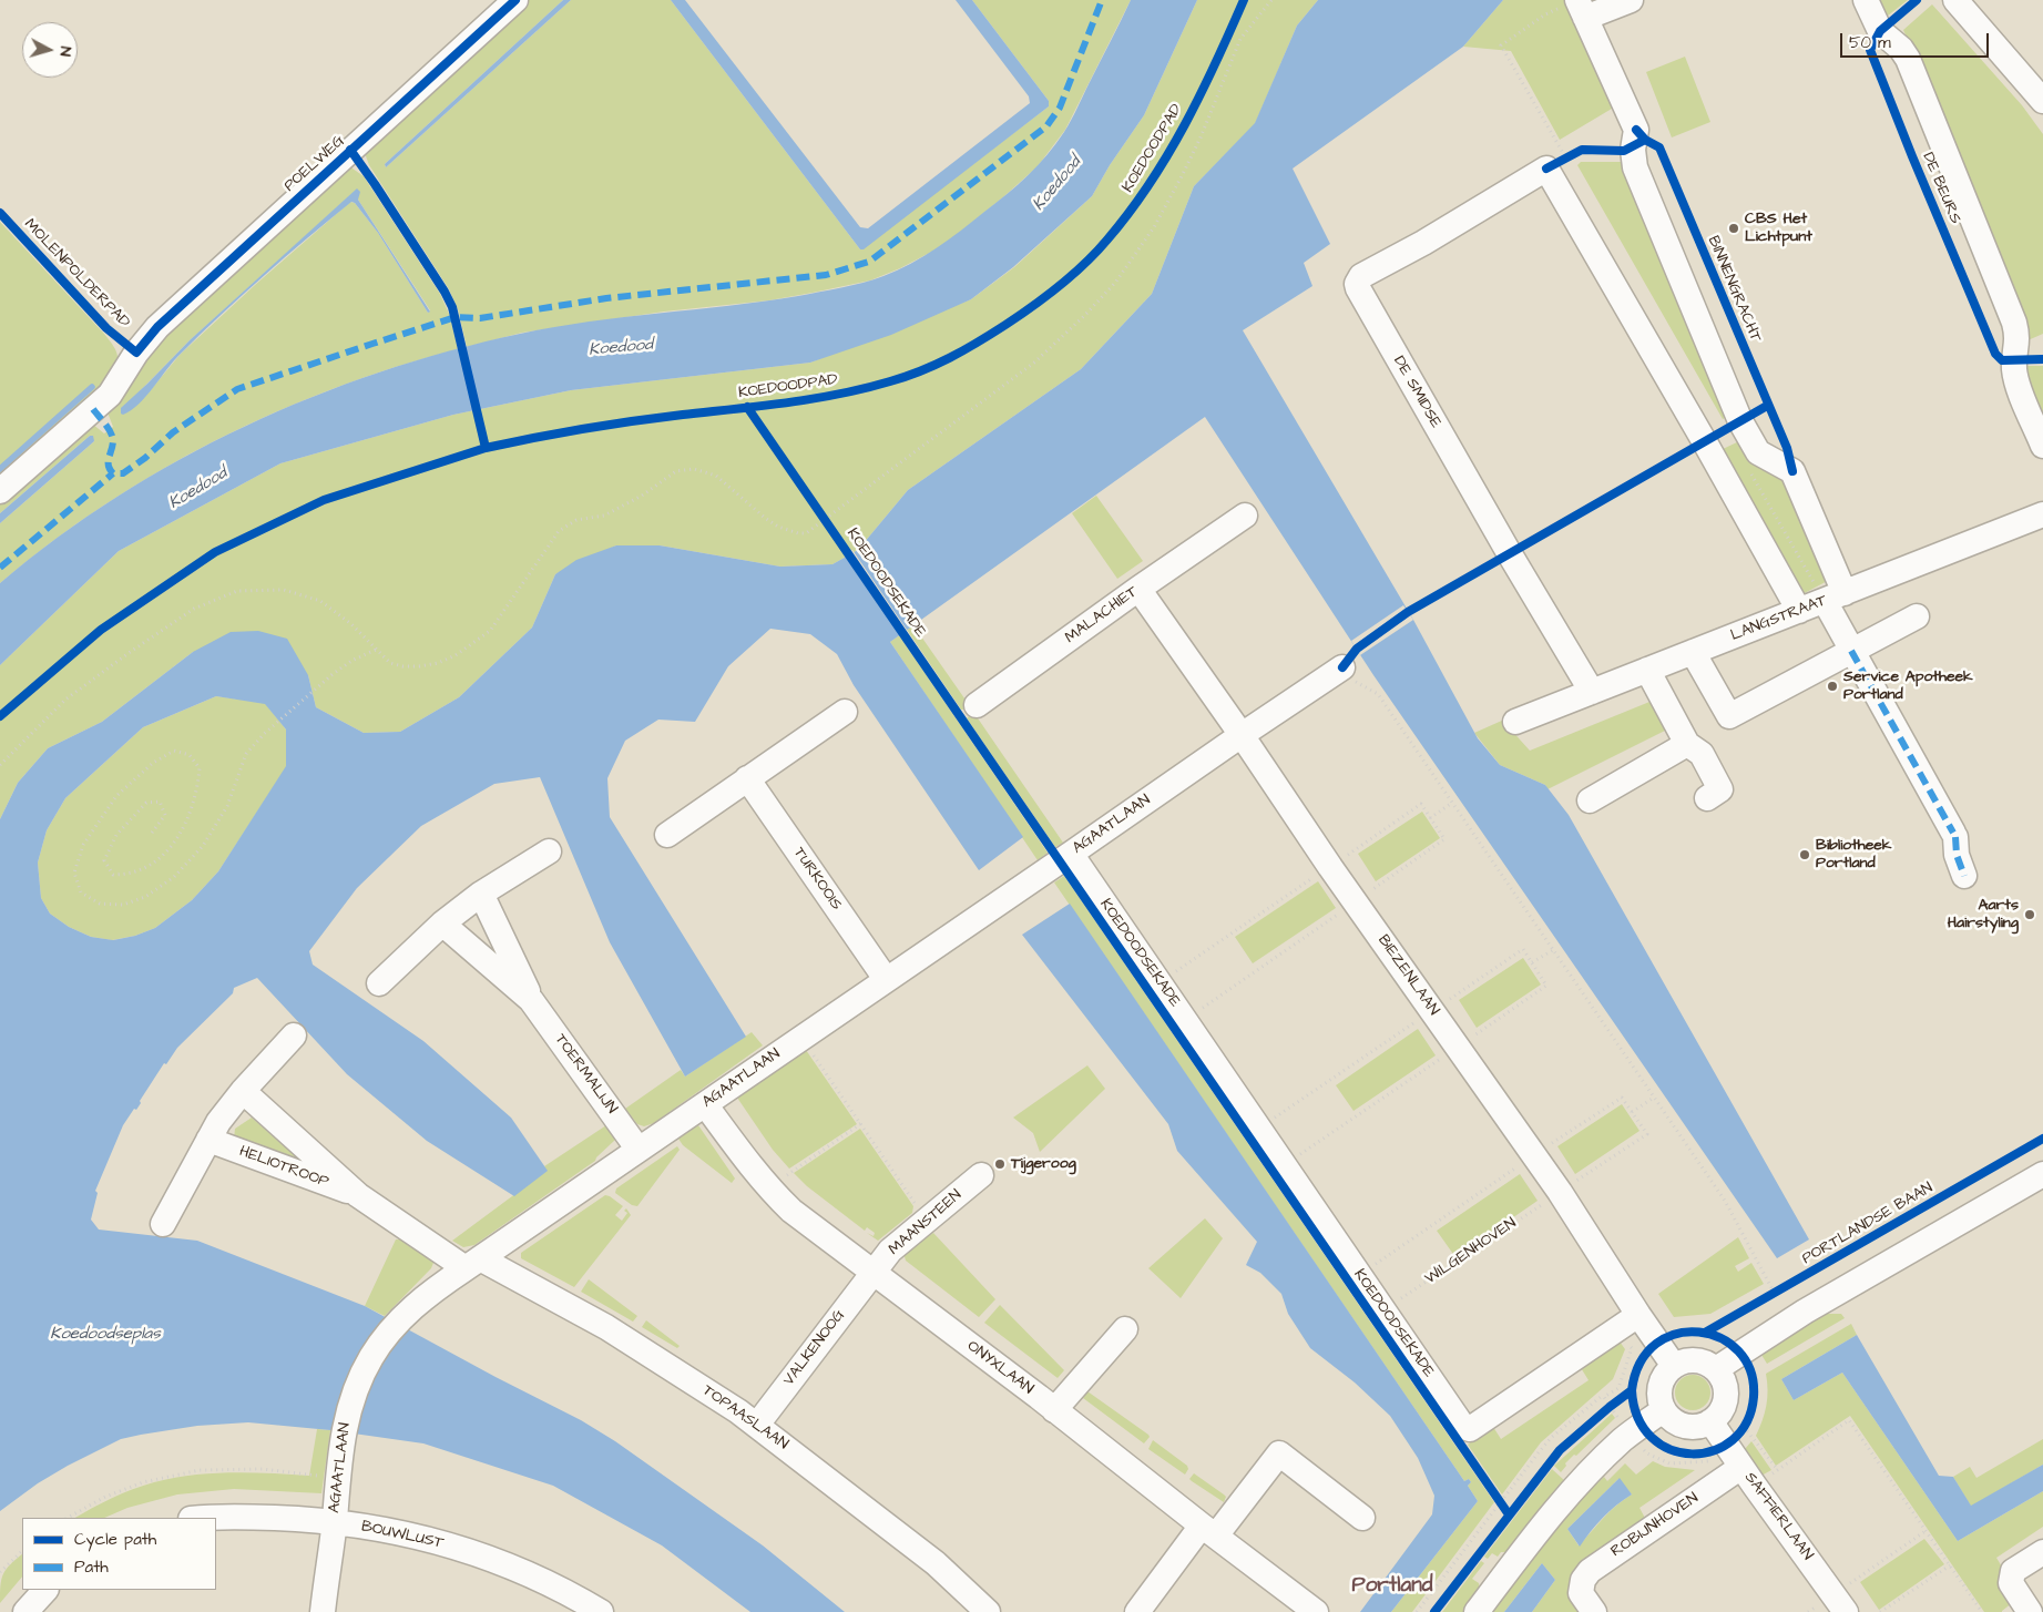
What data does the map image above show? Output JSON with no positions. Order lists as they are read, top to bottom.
{
  "streets": {
    "street": [
      "POELWEG",
      "DE BEURS",
      "DE SMIDSE",
      "KOEDOODSEKADE",
      "MALACHIET",
      "LANGSTRAAT",
      "AGAATLAAN",
      "TURKOOIS",
      "BIEZENLAAN",
      "TOERMALIJN",
      "HELIOTROOP",
      "MAANSTEEN",
      "VALKENOOG",
      "ONYXLAAN",
      "TOPAASLAAN",
      "SAFFIERLAAN",
      "ROBIJNHOVEN",
      "BOUWLUST"
    ],
    "path": ["WILGENHOVEN"],
    "cycle path": [
      "KOEDOODPAD",
      "MOLENPOLDERPAD",
      "BINNENGRACHT",
      "PORTLANDSE BAAN"
    ]
  },
  "crossings": [
    ["DE SMIDSE", "LANGSTRAAT"],
    ["KOEDOODSEKADE", "AGAATLAAN"],
    ["KOEDOODSEKADE", "BIEZENLAAN"],
    ["KOEDOODSEKADE", "WILGENHOVEN"],
    ["MALACHIET", "BIEZENLAAN"],
    ["AGAATLAAN", "TURKOOIS"],
    ["AGAATLAAN", "BIEZENLAAN"],
    ["AGAATLAAN", "TOERMALIJN"],
    ["AGAATLAAN", "HELIOTROOP"],
    ["AGAATLAAN", "ONYXLAAN"],
    ["AGAATLAAN", "TOPAASLAAN"],
    ["AGAATLAAN", "BOUWLUST"],
    ["BIEZENLAAN", "WILGENHOVEN"],
    ["BIEZENLAAN", "SAFFIERLAAN"],
    ["HELIOTROOP", "TOPAASLAAN"],
    ["MAANSTEEN", "VALKENOOG"],
    ["MAANSTEEN", "ONYXLAAN"],
    ["VALKENOOG", "ONYXLAAN"],
    ["VALKENOOG", "TOPAASLAAN"],
    ["SAFFIERLAAN", "ROBIJNHOVEN"]
  ],
  "districts": ["Portland"],
  "water": ["Koedood", "Koedoodseplas"],
  "places": [
    "CBS Het Lichtpunt",
    "Service Apotheek Portland",
    "Bibliotheek Portland",
    "Aarts Hairstyling",
    "Tijgeroog"
  ],
  "legend": ["Cycle path", "Path"],
  "scale_bar": "50 m",
  "north": "right"
}
